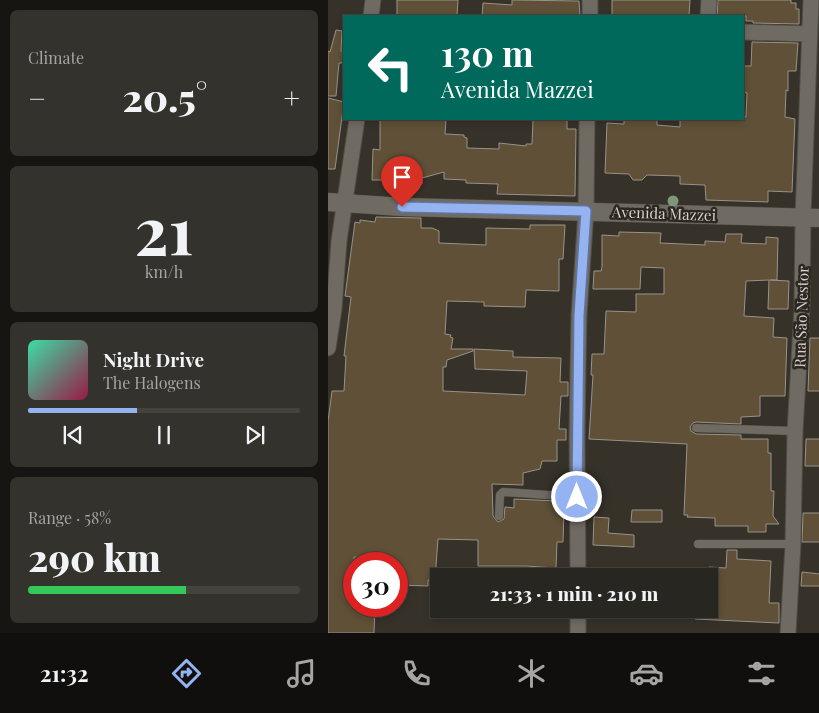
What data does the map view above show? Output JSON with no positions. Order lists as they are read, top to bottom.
{
  "streets": {
    "street": ["Avenida Mazzei", "Rua São Nestor"]
  },
  "crossings": [
    ["Avenida Mazzei", "Rua São Nestor"]
  ],
  "page": {
    "tile": [
      "Climate",
      ["21", "km/h"],
      ["Range · 58%", "290 km"]
    ],
    "turn": ["130 m", "Avenida Mazzei"],
    "heat": ["−", "20.5°", "+"],
    "song": ["Night Drive", "The Halogens"],
    "limit": "30",
    "trip": "21:33 · 1 min · 210 m",
    "tabs": "21:32"
  }
}
